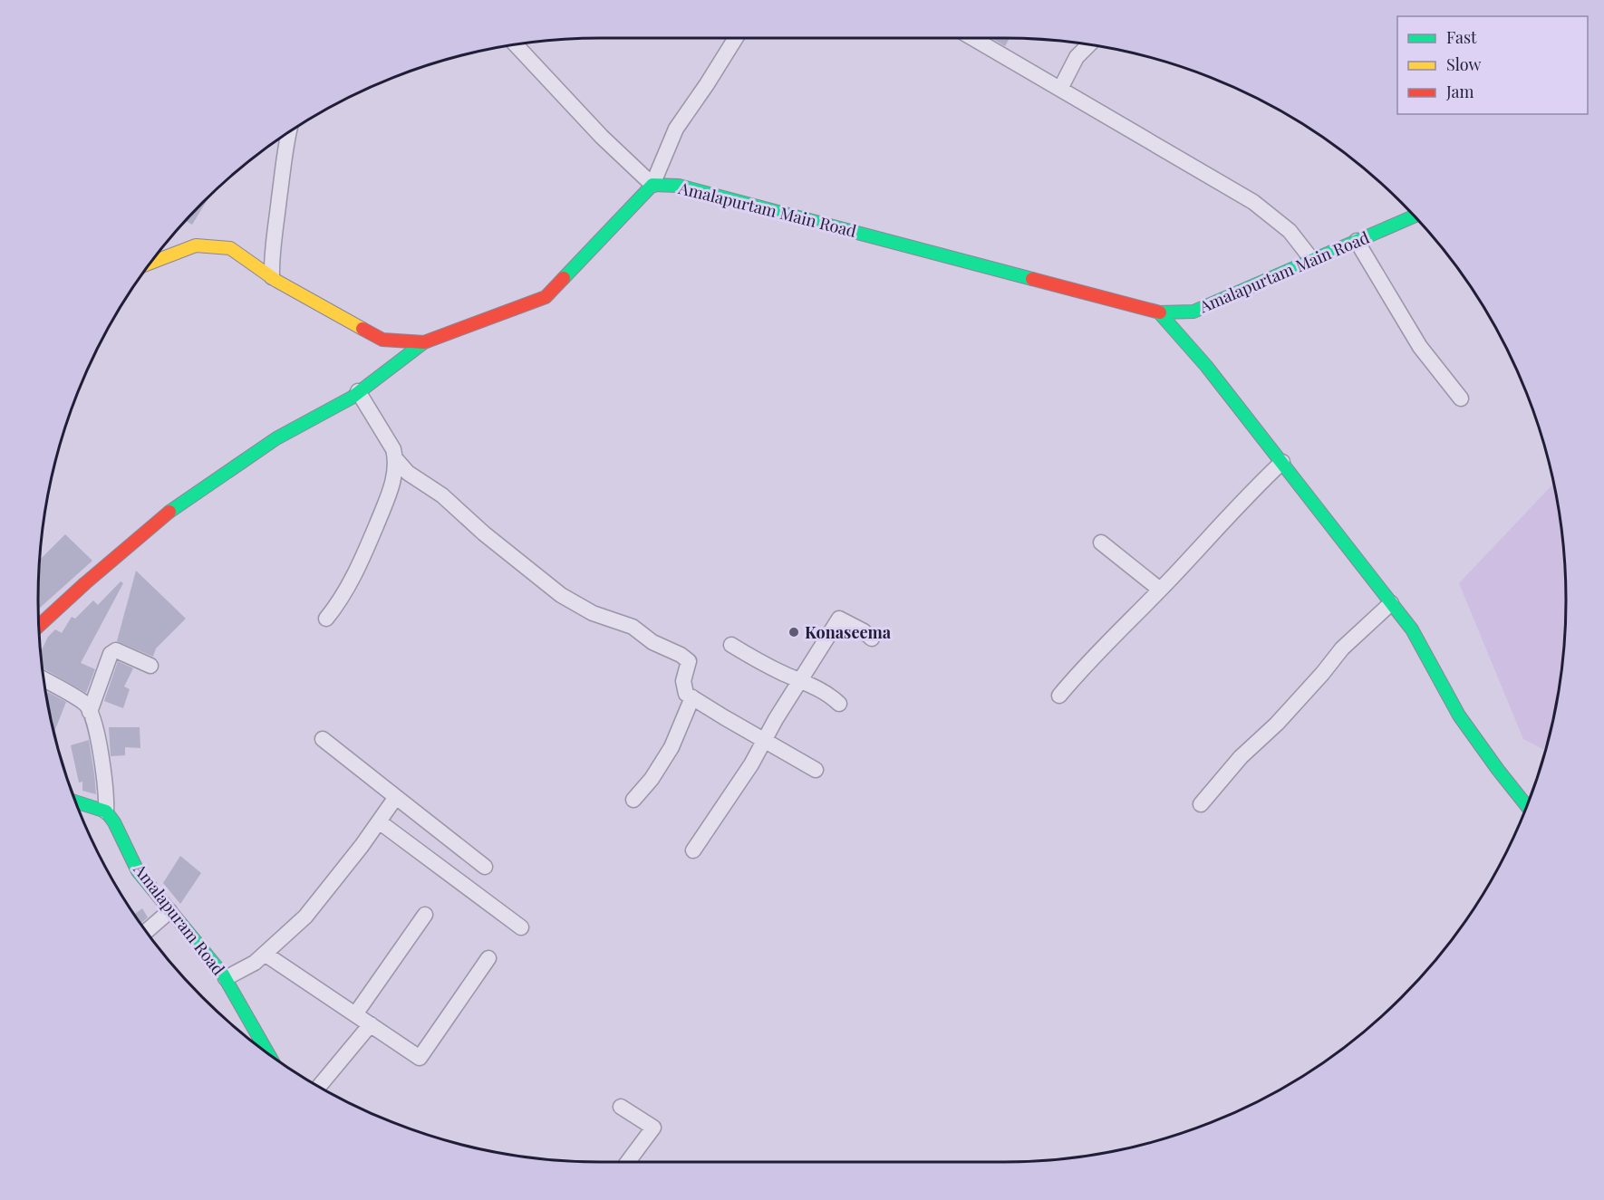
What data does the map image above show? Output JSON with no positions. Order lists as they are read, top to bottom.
{
  "streets": {
    "street": ["Amalapurtam Main Road", "Amalapuram Road"]
  },
  "places": ["Konaseema"],
  "legend": ["Fast", "Slow", "Jam"]
}
